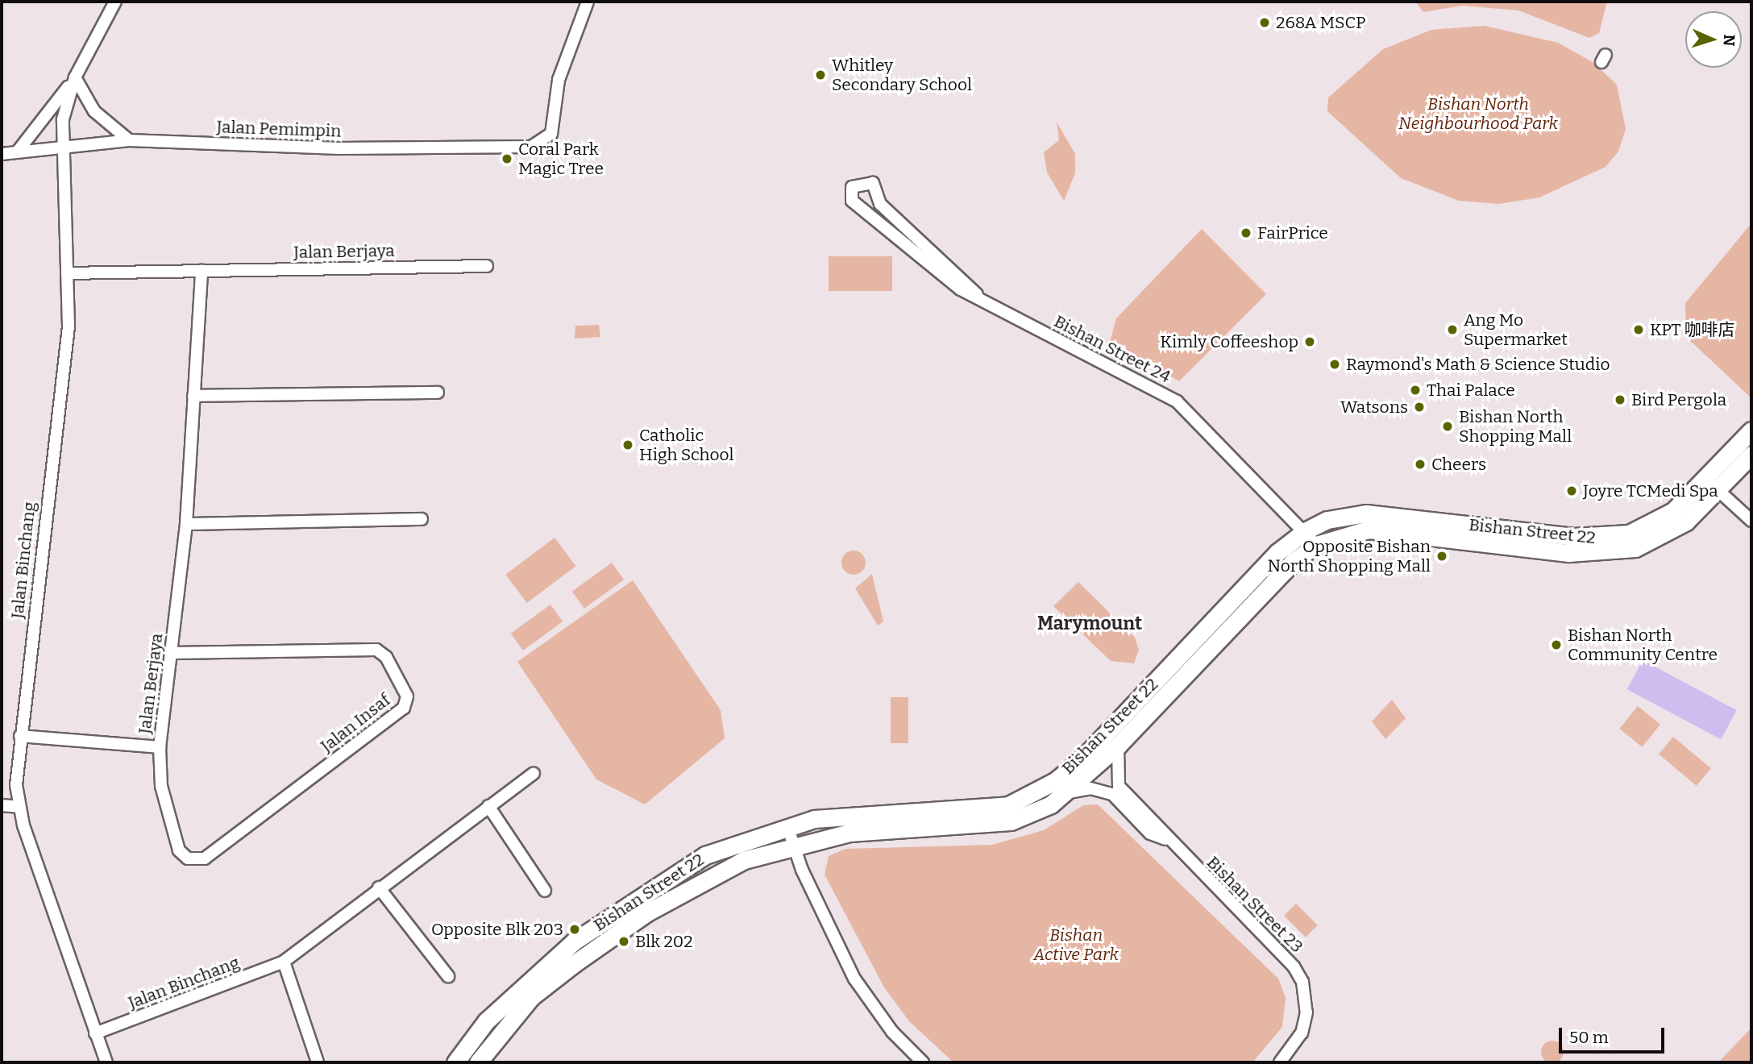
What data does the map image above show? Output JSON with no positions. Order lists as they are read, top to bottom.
{
  "streets": {
    "main road": ["Bishan Street 22"],
    "street": [
      "Jalan Pemimpin",
      "Jalan Berjaya",
      "Bishan Street 24",
      "Jalan Binchang",
      "Jalan Insaf",
      "Bishan Street 23"
    ]
  },
  "crossings": [
    ["Jalan Pemimpin", "Jalan Binchang"],
    ["Jalan Berjaya", "Jalan Binchang"],
    ["Jalan Berjaya", "Jalan Insaf"],
    ["Bishan Street 24", "Bishan Street 22"],
    ["Bishan Street 22", "Bishan Street 23"]
  ],
  "districts": ["Marymount"],
  "parks": ["Bishan North Neighbourhood Park", "Bishan Active Park"],
  "places": [
    "268A MSCP",
    "Whitley Secondary School",
    "Coral Park Magic Tree",
    "FairPrice",
    "Ang Mo Supermarket",
    "KPT 咖啡店",
    "Kimly Coffeeshop",
    "Raymond's Math & Science Studio",
    "Thai Palace",
    "Bird Pergola",
    "Watsons",
    "Bishan North Shopping Mall",
    "Catholic High School",
    "Cheers",
    "Joyre TCMedi Spa",
    "Opposite Bishan North Shopping Mall",
    "Bishan North Community Centre",
    "Opposite Blk 203",
    "Blk 202"
  ],
  "scale_bar": "50 m",
  "north": "right"
}
